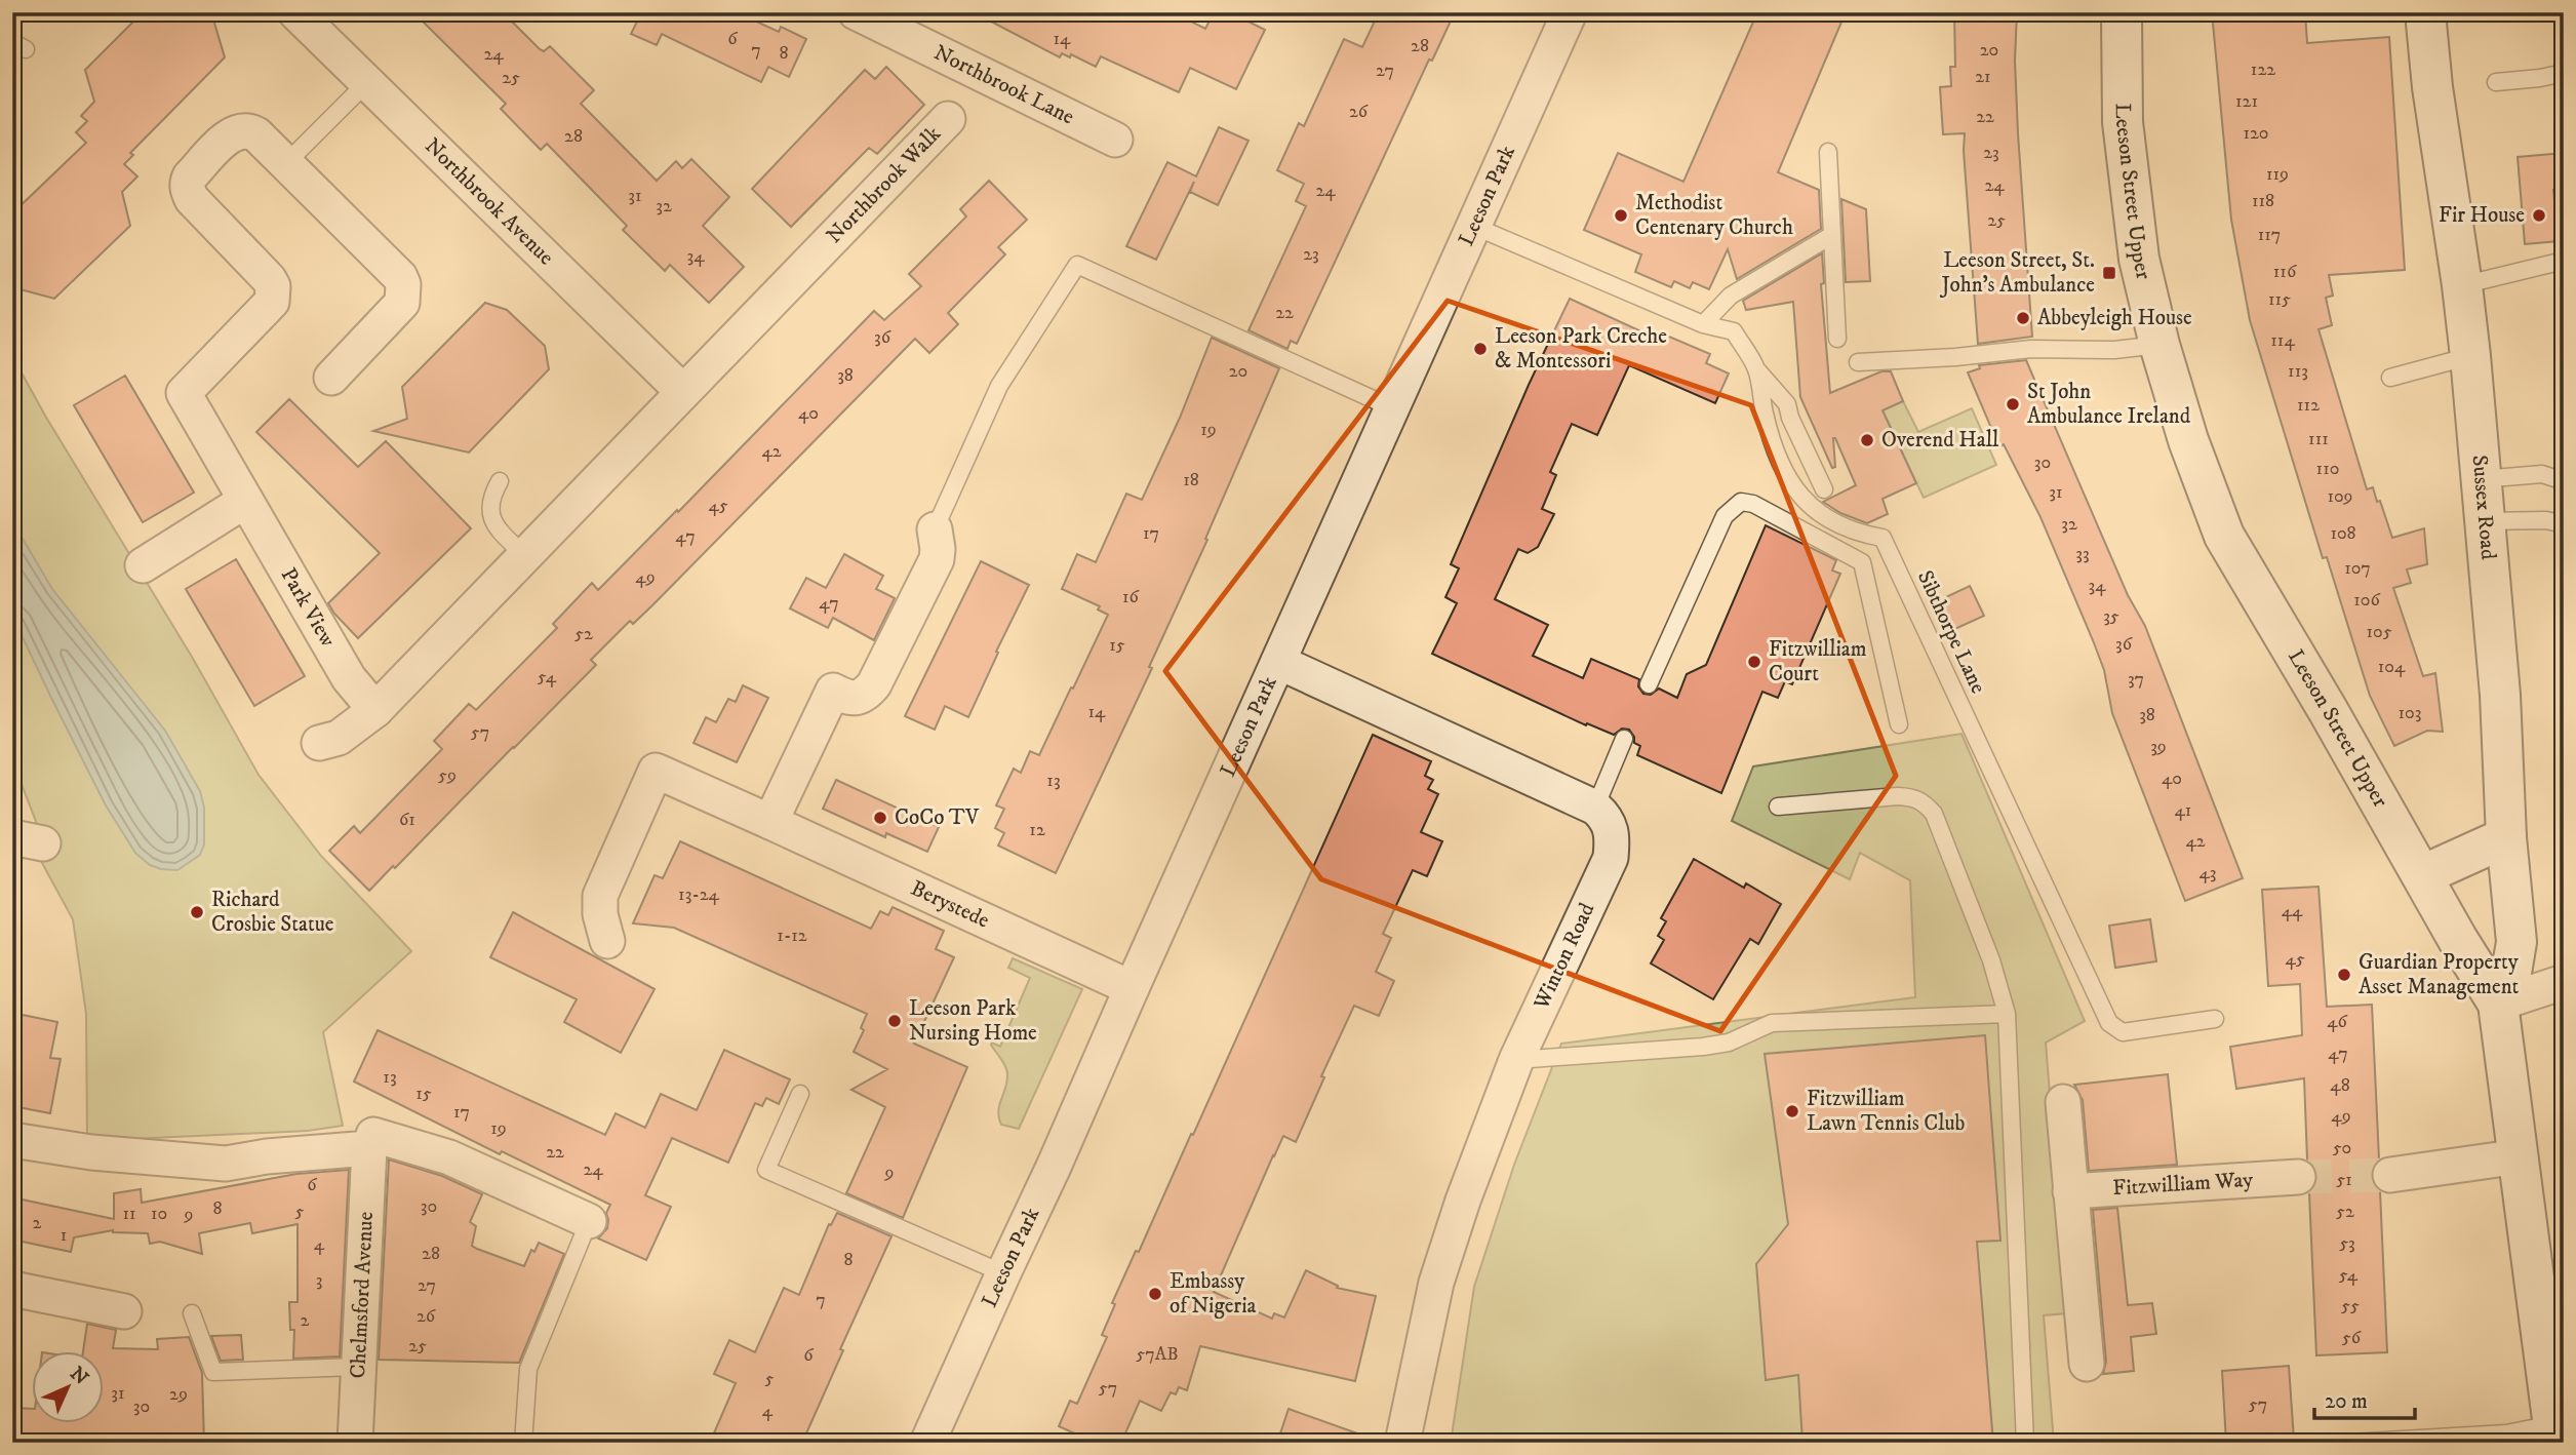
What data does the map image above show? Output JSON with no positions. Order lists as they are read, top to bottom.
{
  "streets": {
    "main road": ["Leeson Street Upper", "Sussex Road"],
    "street": [
      "Northbrook Lane",
      "Northbrook Walk",
      "Leeson Park",
      "Northbrook Avenue",
      "Park View",
      "Berystede",
      "Winton Road",
      "Fitzwilliam Way",
      "Chelmsford Avenue"
    ],
    "lane": ["Sibthorpe Lane"]
  },
  "crossings": [
    ["Northbrook Walk", "Northbrook Avenue"],
    ["Leeson Street Upper", "Sussex Road"],
    ["Leeson Park", "Sibthorpe Lane"],
    ["Leeson Park", "Berystede"]
  ],
  "places": {
    "other": [
      "Methodist Centenary Church",
      "Fir House",
      "Abbeyleigh House",
      "Leeson Park Creche & Montessori",
      "St John Ambulance Ireland",
      "Overend Hall",
      "Fitzwilliam Court",
      "CoCo TV",
      "Richard Crosbie Statue",
      "Guardian Property Asset Management",
      "Leeson Park Nursing Home",
      "Fitzwilliam Lawn Tennis Club",
      "Embassy of Nigeria"
    ],
    "transit": ["Leeson Street, St. John's Ambulance"]
  },
  "house_numbers": [
    "6",
    "14",
    "28",
    "7",
    "20",
    "8",
    "24",
    "122",
    "27",
    "21",
    "25",
    "121",
    "26",
    "22",
    "120",
    "28",
    "23",
    "119",
    "24",
    "24",
    "31",
    "118",
    "32",
    "25",
    "117",
    "23",
    "34",
    "116",
    "115",
    "22",
    "36",
    "114",
    "20",
    "113",
    "38",
    "112",
    "40",
    "19",
    "111",
    "42",
    "30",
    "110",
    "18",
    "31",
    "109",
    "45",
    "32",
    "17",
    "108",
    "47",
    "33",
    "107",
    "49",
    "34",
    "16",
    "106",
    "47",
    "35",
    "105",
    "52",
    "36",
    "15",
    "104",
    "54",
    "37",
    "14",
    "103",
    "38",
    "57",
    "39",
    "59",
    "40",
    "13",
    "41",
    "61",
    "12",
    "42",
    "43",
    "13-24",
    "44",
    "1-12",
    "45",
    "46",
    "47",
    "13",
    "48",
    "15",
    "17",
    "49",
    "19",
    "50",
    "22",
    "24",
    "9",
    "51",
    "6",
    "30",
    "8",
    "5",
    "52",
    "11",
    "10",
    "9",
    "2",
    "1",
    "53",
    "4",
    "28",
    "8",
    "54",
    "3",
    "27",
    "7",
    "55",
    "26",
    "2",
    "56",
    "25",
    "57AB",
    "6",
    "5",
    "57",
    "31",
    "29",
    "57",
    "30",
    "4"
  ],
  "scale_bar": "20 m",
  "north": "top right"
}
